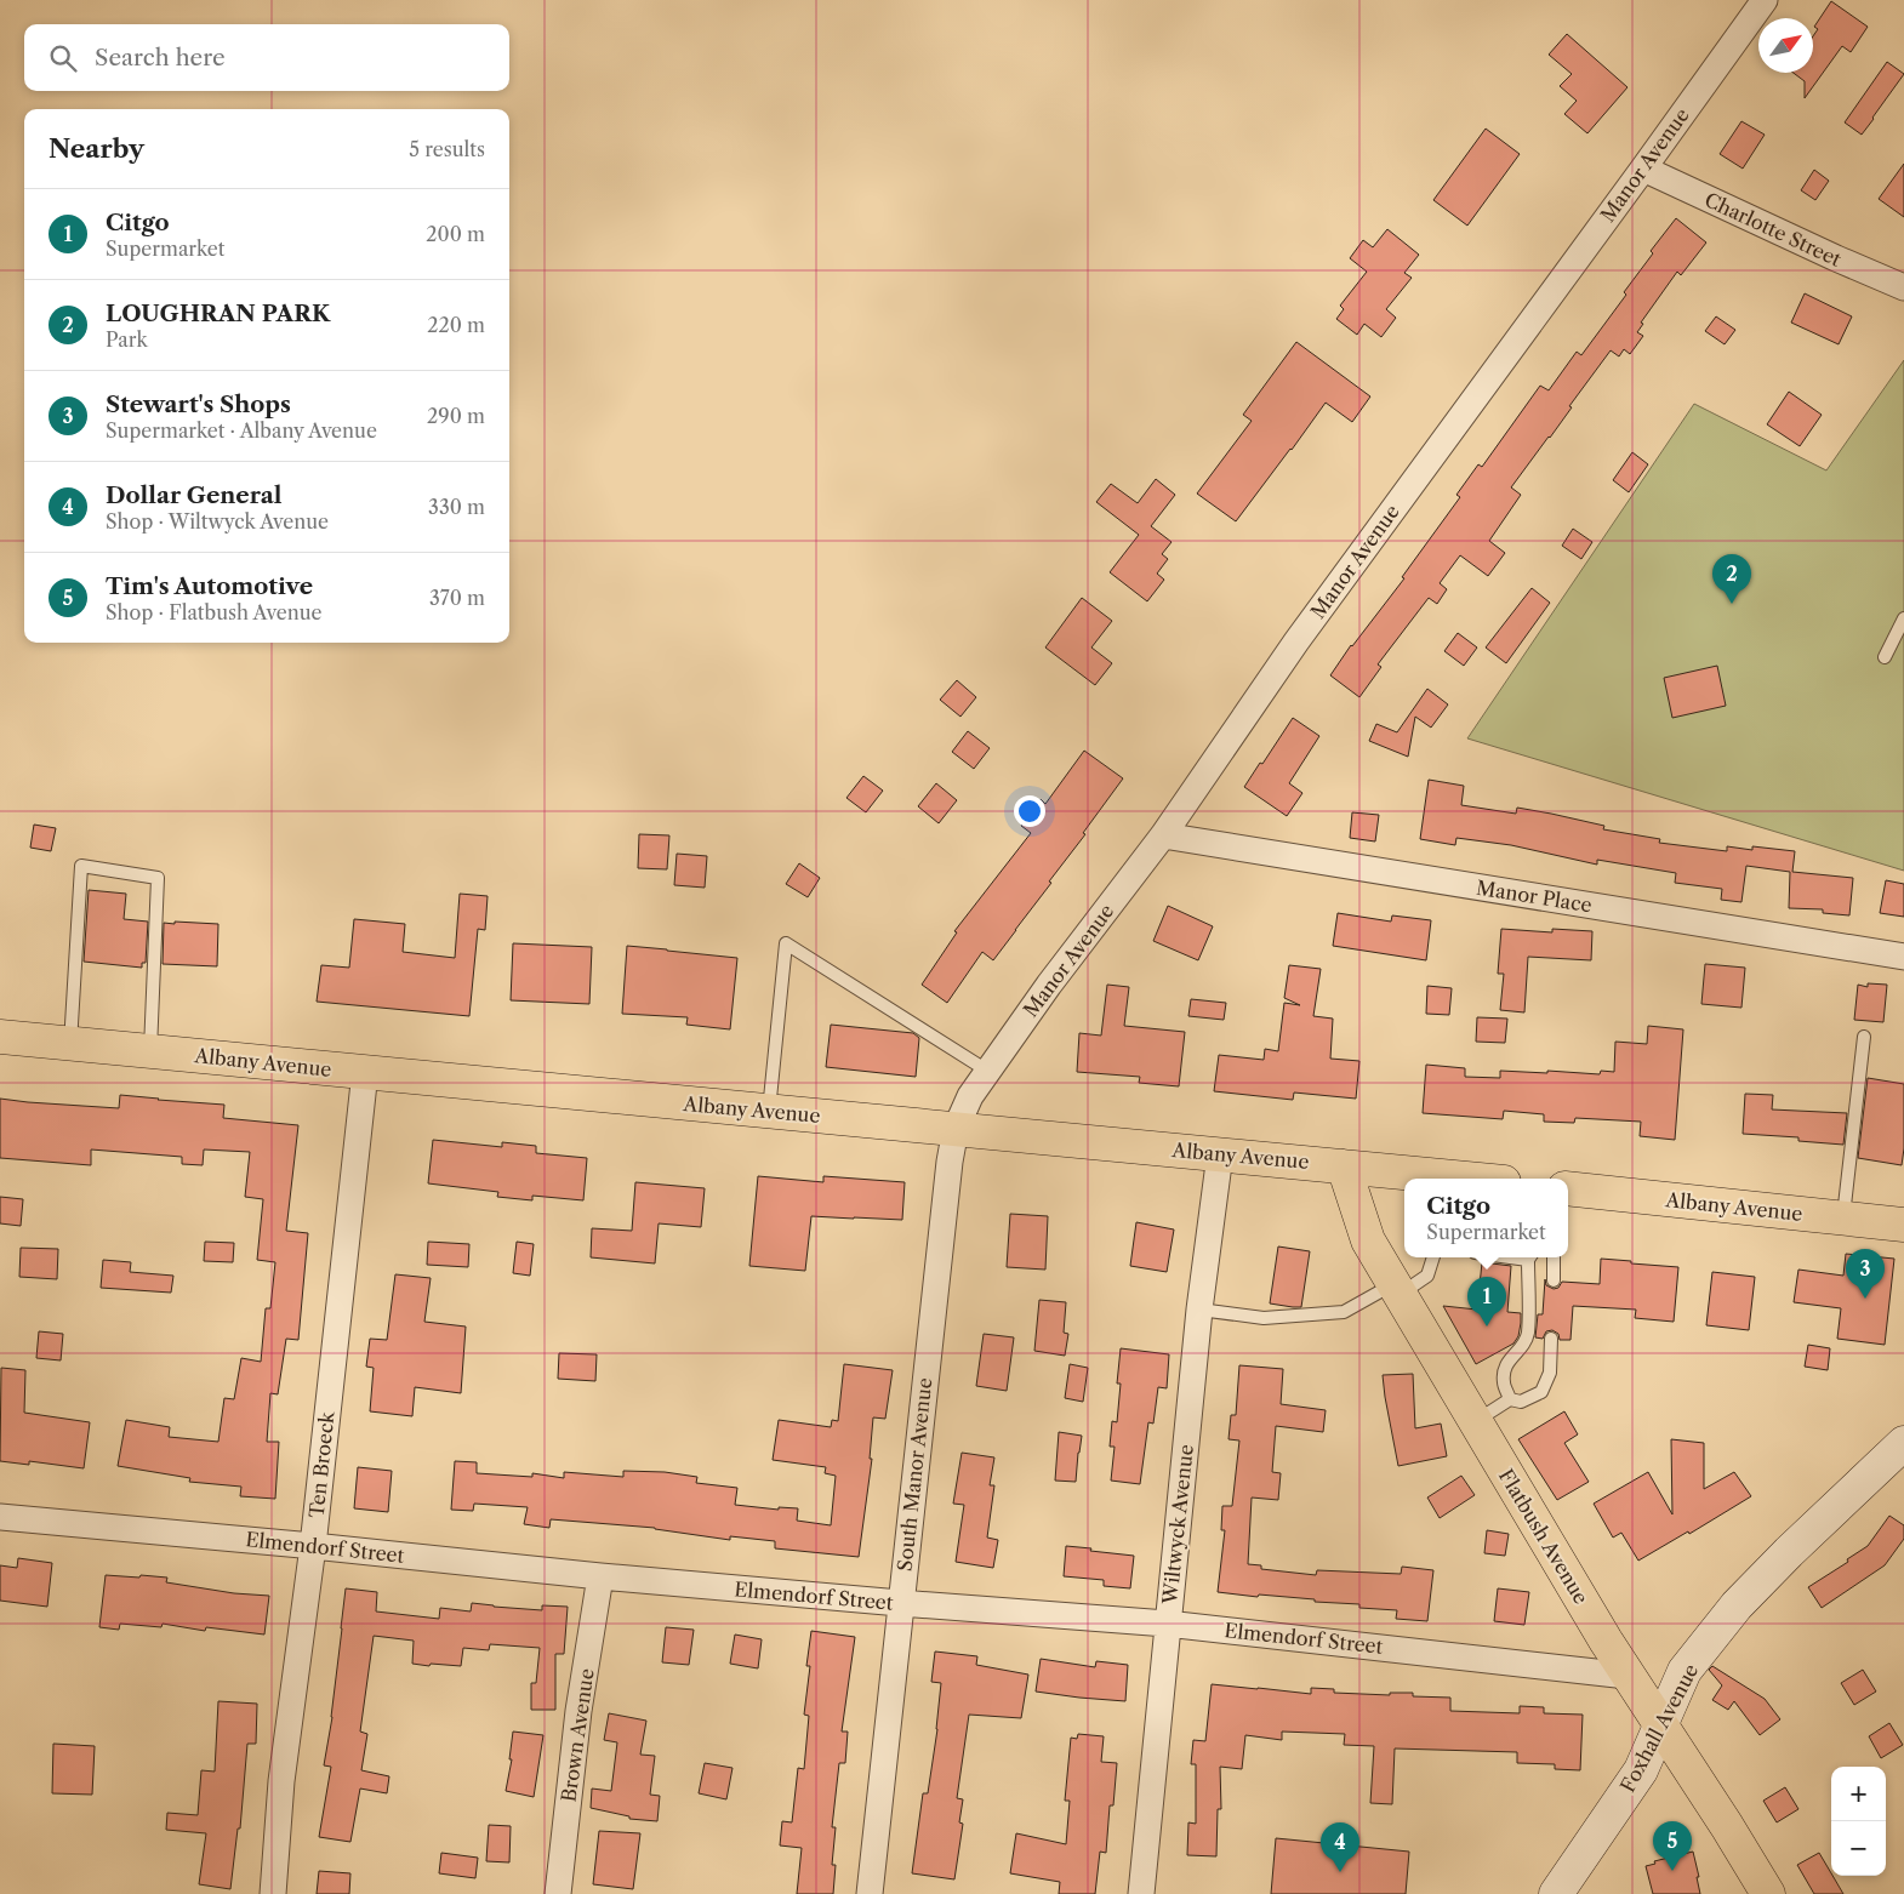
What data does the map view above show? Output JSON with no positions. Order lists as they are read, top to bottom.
{
  "streets": {
    "main road": ["Albany Avenue", "Flatbush Avenue"],
    "street": [
      "Manor Avenue",
      "Charlotte Street",
      "Manor Place",
      "Ten Broeck",
      "South Manor Avenue",
      "Wiltwyck Avenue",
      "Elmendorf Street",
      "Foxhall Avenue",
      "Brown Avenue"
    ]
  },
  "crossings": [
    ["Manor Avenue", "Charlotte Street"],
    ["Manor Avenue", "Manor Place"],
    ["Manor Avenue", "Albany Avenue"],
    ["Manor Avenue", "South Manor Avenue"],
    ["Albany Avenue", "Ten Broeck"],
    ["Albany Avenue", "South Manor Avenue"],
    ["Albany Avenue", "Wiltwyck Avenue"],
    ["Albany Avenue", "Flatbush Avenue"],
    ["Ten Broeck", "Elmendorf Street"],
    ["South Manor Avenue", "Elmendorf Street"],
    ["Wiltwyck Avenue", "Elmendorf Street"],
    ["Flatbush Avenue", "Elmendorf Street"],
    ["Flatbush Avenue", "Foxhall Avenue"],
    ["Elmendorf Street", "Brown Avenue"]
  ],
  "north": "top right",
  "page": {
    "search": "Search here",
    "heading": ["Nearby", "5 results"],
    "list": [
      {
        "mark": "1",
        "name": "Citgo",
        "note": "Supermarket",
        "value": "200 m"
      },
      {
        "mark": "2",
        "name": "LOUGHRAN PARK",
        "note": "Park",
        "value": "220 m"
      },
      {
        "mark": "3",
        "name": "Stewart's Shops",
        "note": "Supermarket · Albany Avenue",
        "value": "290 m"
      },
      {
        "mark": "4",
        "name": "Dollar General",
        "note": "Shop · Wiltwyck Avenue",
        "value": "330 m"
      },
      {
        "mark": "5",
        "name": "Tim's Automotive",
        "note": "Shop · Flatbush Avenue",
        "value": "370 m"
      }
    ],
    "pins": [
      "2",
      "3",
      "1",
      "5",
      "4"
    ],
    "popup": ["Citgo", "Supermarket"],
    "map_buttons": ["+", "−"]
  }
}
